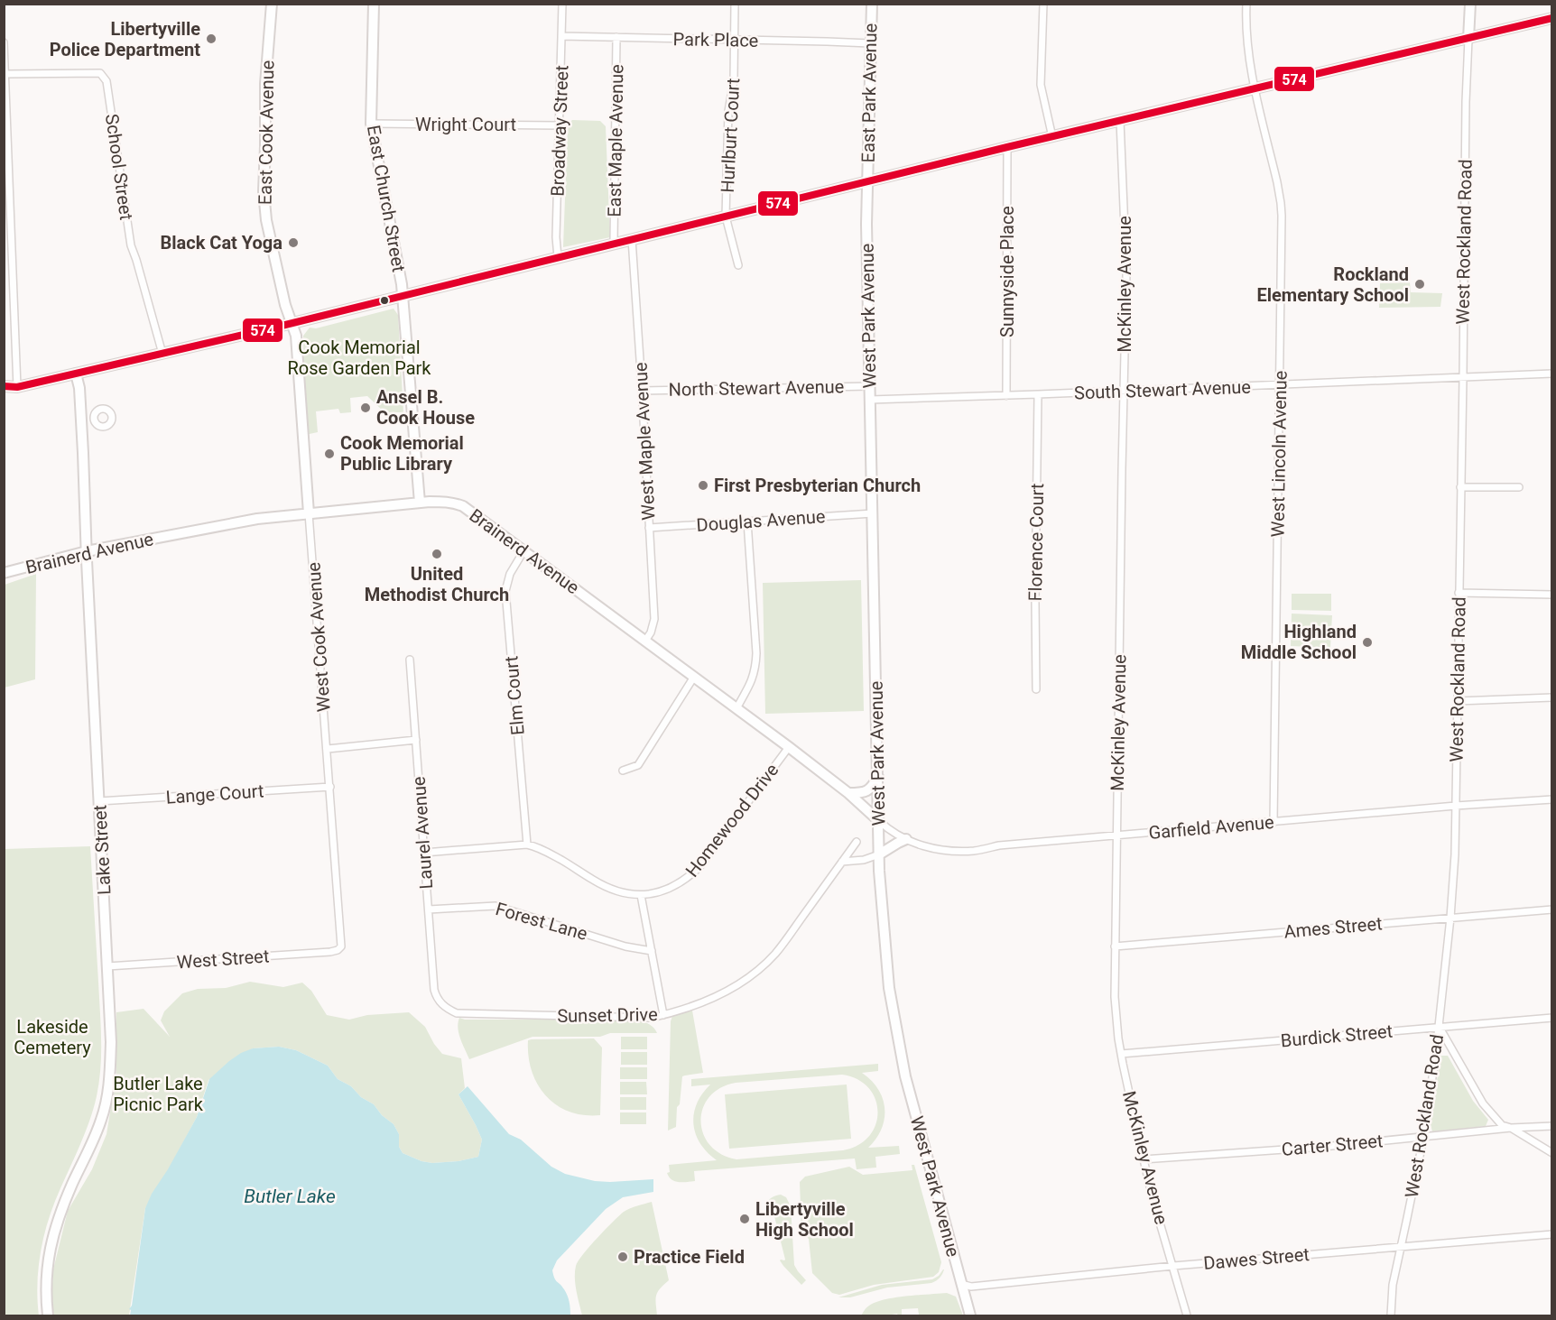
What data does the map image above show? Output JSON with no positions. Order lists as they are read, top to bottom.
{
  "streets": {
    "main road": [
      "East Park Avenue",
      "East Cook Avenue",
      "East Church Street",
      "West Park Avenue",
      "Brainerd Avenue",
      "West Cook Avenue",
      "Lake Street"
    ],
    "street": [
      "Park Place",
      "Wright Court",
      "Broadway Street",
      "Hurlburt Court",
      "East Maple Avenue",
      "School Street",
      "West Rockland Road",
      "Sunnyside Place",
      "McKinley Avenue",
      "North Stewart Avenue",
      "South Stewart Avenue",
      "West Maple Avenue",
      "West Lincoln Avenue",
      "Douglas Avenue",
      "Florence Court",
      "Elm Court",
      "Lange Court",
      "Homewood Drive",
      "Garfield Avenue",
      "Laurel Avenue",
      "Forest Lane",
      "Ames Street",
      "West Street",
      "Sunset Drive",
      "Burdick Street",
      "Carter Street",
      "Dawes Street"
    ]
  },
  "crossings": [
    ["Park Place", "East Park Avenue"],
    ["Park Place", "Broadway Street"],
    ["Park Place", "Hurlburt Court"],
    ["Park Place", "East Maple Avenue"],
    ["East Park Avenue", "West Park Avenue"],
    ["Wright Court", "Broadway Street"],
    ["Wright Court", "East Church Street"],
    ["East Cook Avenue", "West Cook Avenue"],
    ["East Church Street", "Brainerd Avenue"],
    ["West Rockland Road", "South Stewart Avenue"],
    ["West Rockland Road", "Garfield Avenue"],
    ["West Rockland Road", "Ames Street"],
    ["West Rockland Road", "Burdick Street"],
    ["West Rockland Road", "Carter Street"],
    ["West Rockland Road", "Dawes Street"],
    ["Sunnyside Place", "South Stewart Avenue"],
    ["McKinley Avenue", "South Stewart Avenue"],
    ["McKinley Avenue", "Garfield Avenue"],
    ["McKinley Avenue", "Ames Street"],
    ["McKinley Avenue", "Burdick Street"],
    ["McKinley Avenue", "Carter Street"],
    ["McKinley Avenue", "Dawes Street"],
    ["West Park Avenue", "North Stewart Avenue"],
    ["West Park Avenue", "South Stewart Avenue"],
    ["West Park Avenue", "Douglas Avenue"],
    ["West Park Avenue", "Brainerd Avenue"],
    ["West Park Avenue", "Garfield Avenue"],
    ["West Park Avenue", "Dawes Street"],
    ["North Stewart Avenue", "West Maple Avenue"],
    ["South Stewart Avenue", "West Lincoln Avenue"],
    ["South Stewart Avenue", "Florence Court"],
    ["West Maple Avenue", "Douglas Avenue"],
    ["West Maple Avenue", "Brainerd Avenue"],
    ["West Lincoln Avenue", "Garfield Avenue"],
    ["Brainerd Avenue", "West Cook Avenue"],
    ["Brainerd Avenue", "Elm Court"],
    ["Brainerd Avenue", "Homewood Drive"],
    ["Brainerd Avenue", "Garfield Avenue"],
    ["Brainerd Avenue", "Lake Street"],
    ["West Cook Avenue", "Lange Court"],
    ["West Cook Avenue", "West Street"],
    ["Elm Court", "Homewood Drive"],
    ["Lange Court", "Lake Street"],
    ["Homewood Drive", "Laurel Avenue"],
    ["Laurel Avenue", "Forest Lane"],
    ["Laurel Avenue", "Sunset Drive"],
    ["Lake Street", "West Street"]
  ],
  "water": ["Butler Lake"],
  "parks": ["Cook Memorial Rose Garden Park", "Lakeside Cemetery", "Butler Lake Picnic Park"],
  "places": [
    "Libertyville Police Department",
    "Black Cat Yoga",
    "Rockland Elementary School",
    "Ansel B. Cook House",
    "Cook Memorial Public Library",
    "First Presbyterian Church",
    "United Methodist Church",
    "Highland Middle School",
    "Libertyville High School",
    "Practice Field"
  ],
  "lines": ["transit line 574"]
}
